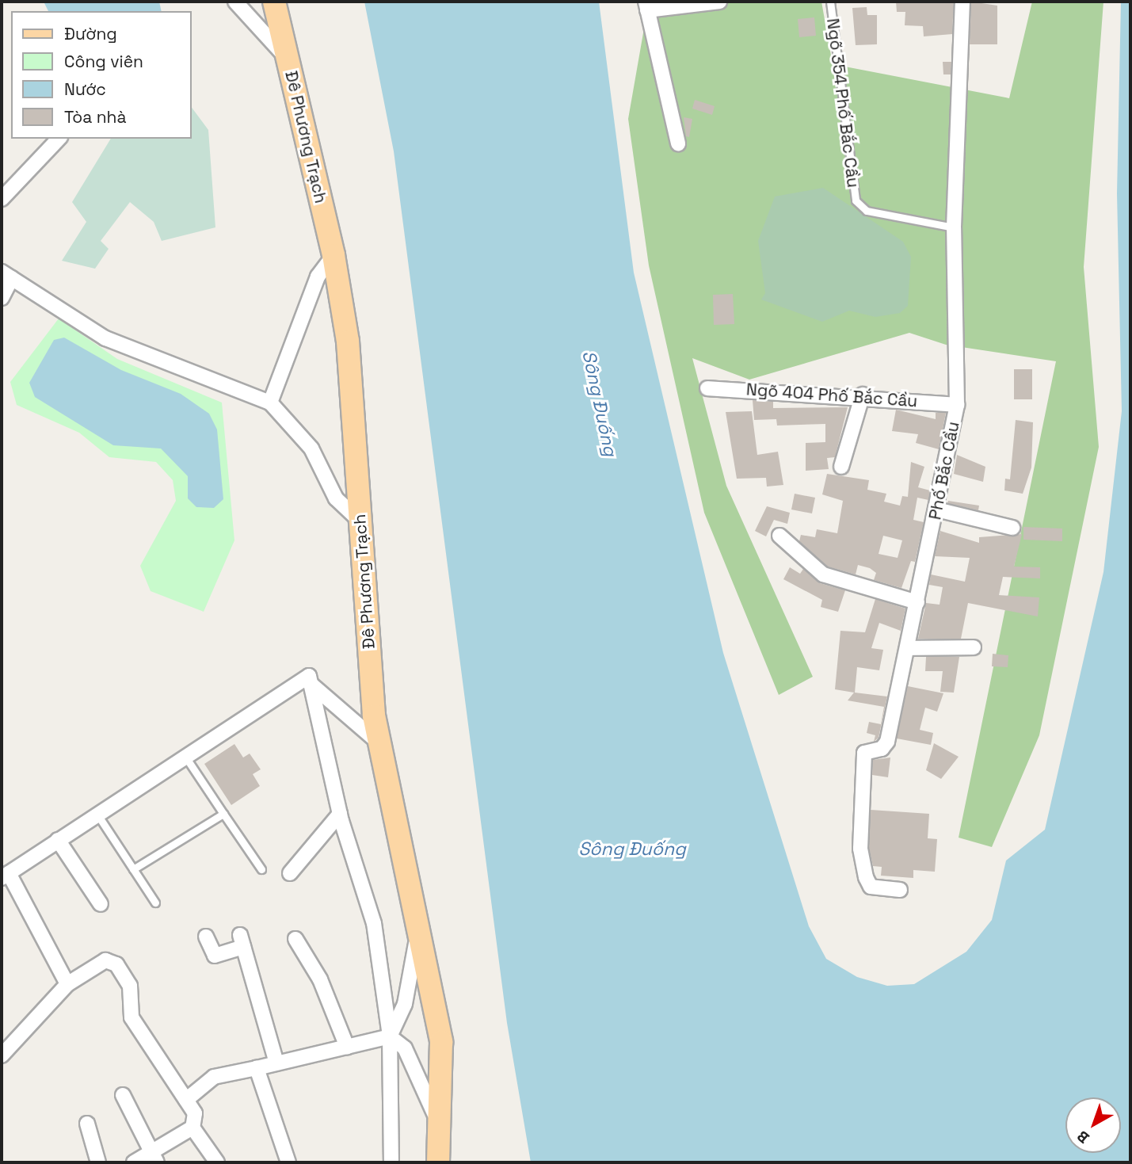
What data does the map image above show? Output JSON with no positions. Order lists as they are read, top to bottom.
{
  "streets": {
    "main road": ["Đê Phương Trạch"],
    "street": ["Ngõ 404 Phố Bắc Cầu", "Phố Bắc Cầu"],
    "lane": ["Ngõ 354 Phố Bắc Cầu"]
  },
  "crossings": [
    ["Ngõ 354 Phố Bắc Cầu", "Phố Bắc Cầu"],
    ["Ngõ 404 Phố Bắc Cầu", "Phố Bắc Cầu"]
  ],
  "water": ["Sông Đuống"],
  "legend": [
    "Đường",
    "Công viên",
    "Nước",
    "Tòa nhà"
  ],
  "north": "bottom left"
}
